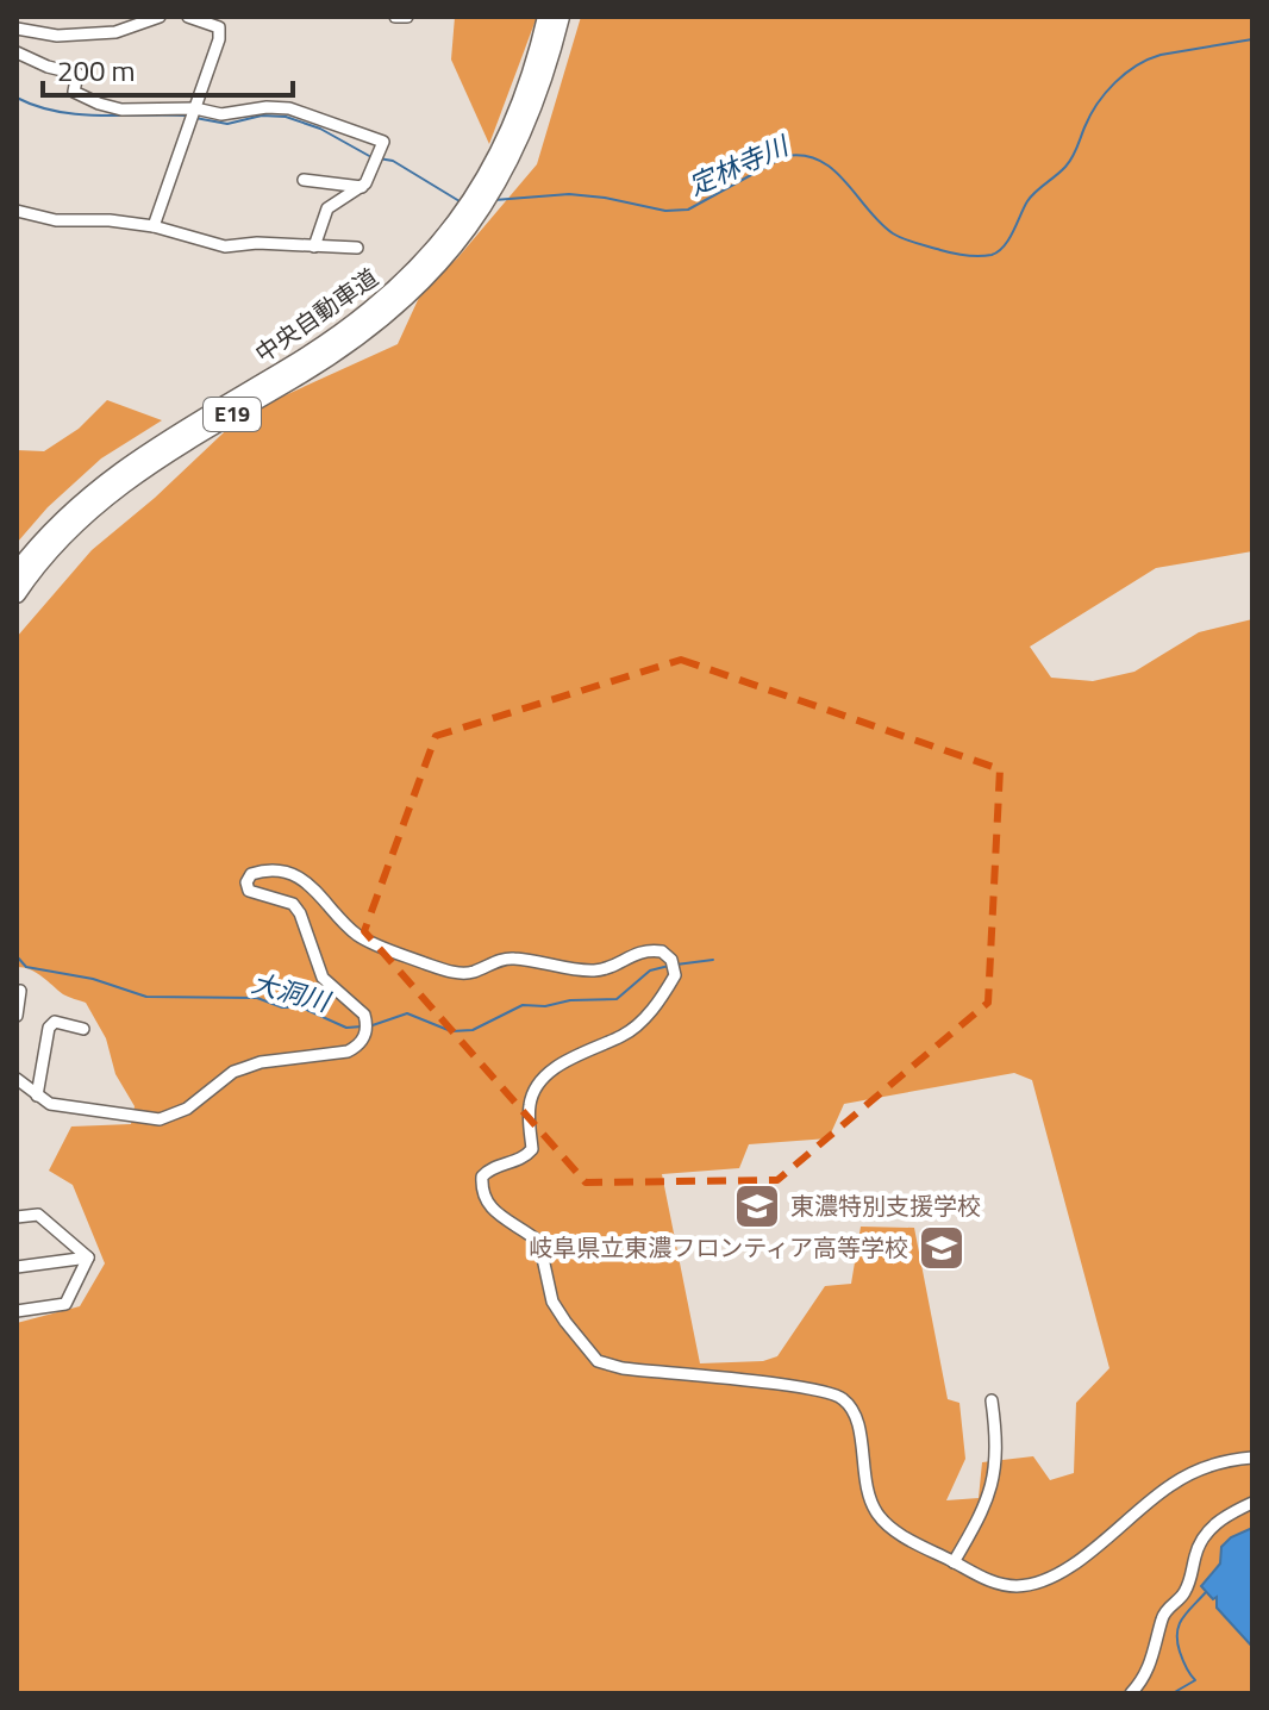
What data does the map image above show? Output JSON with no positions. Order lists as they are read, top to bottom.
{
  "streets": {
    "highway": ["中央自動車道", "E19"]
  },
  "water": ["定林寺川", "大洞川"],
  "places": {
    "school or university": ["東濃特別支援学校", "岐阜県立東濃フロンティア高等学校"]
  },
  "scale_bar": "200 m"
}
